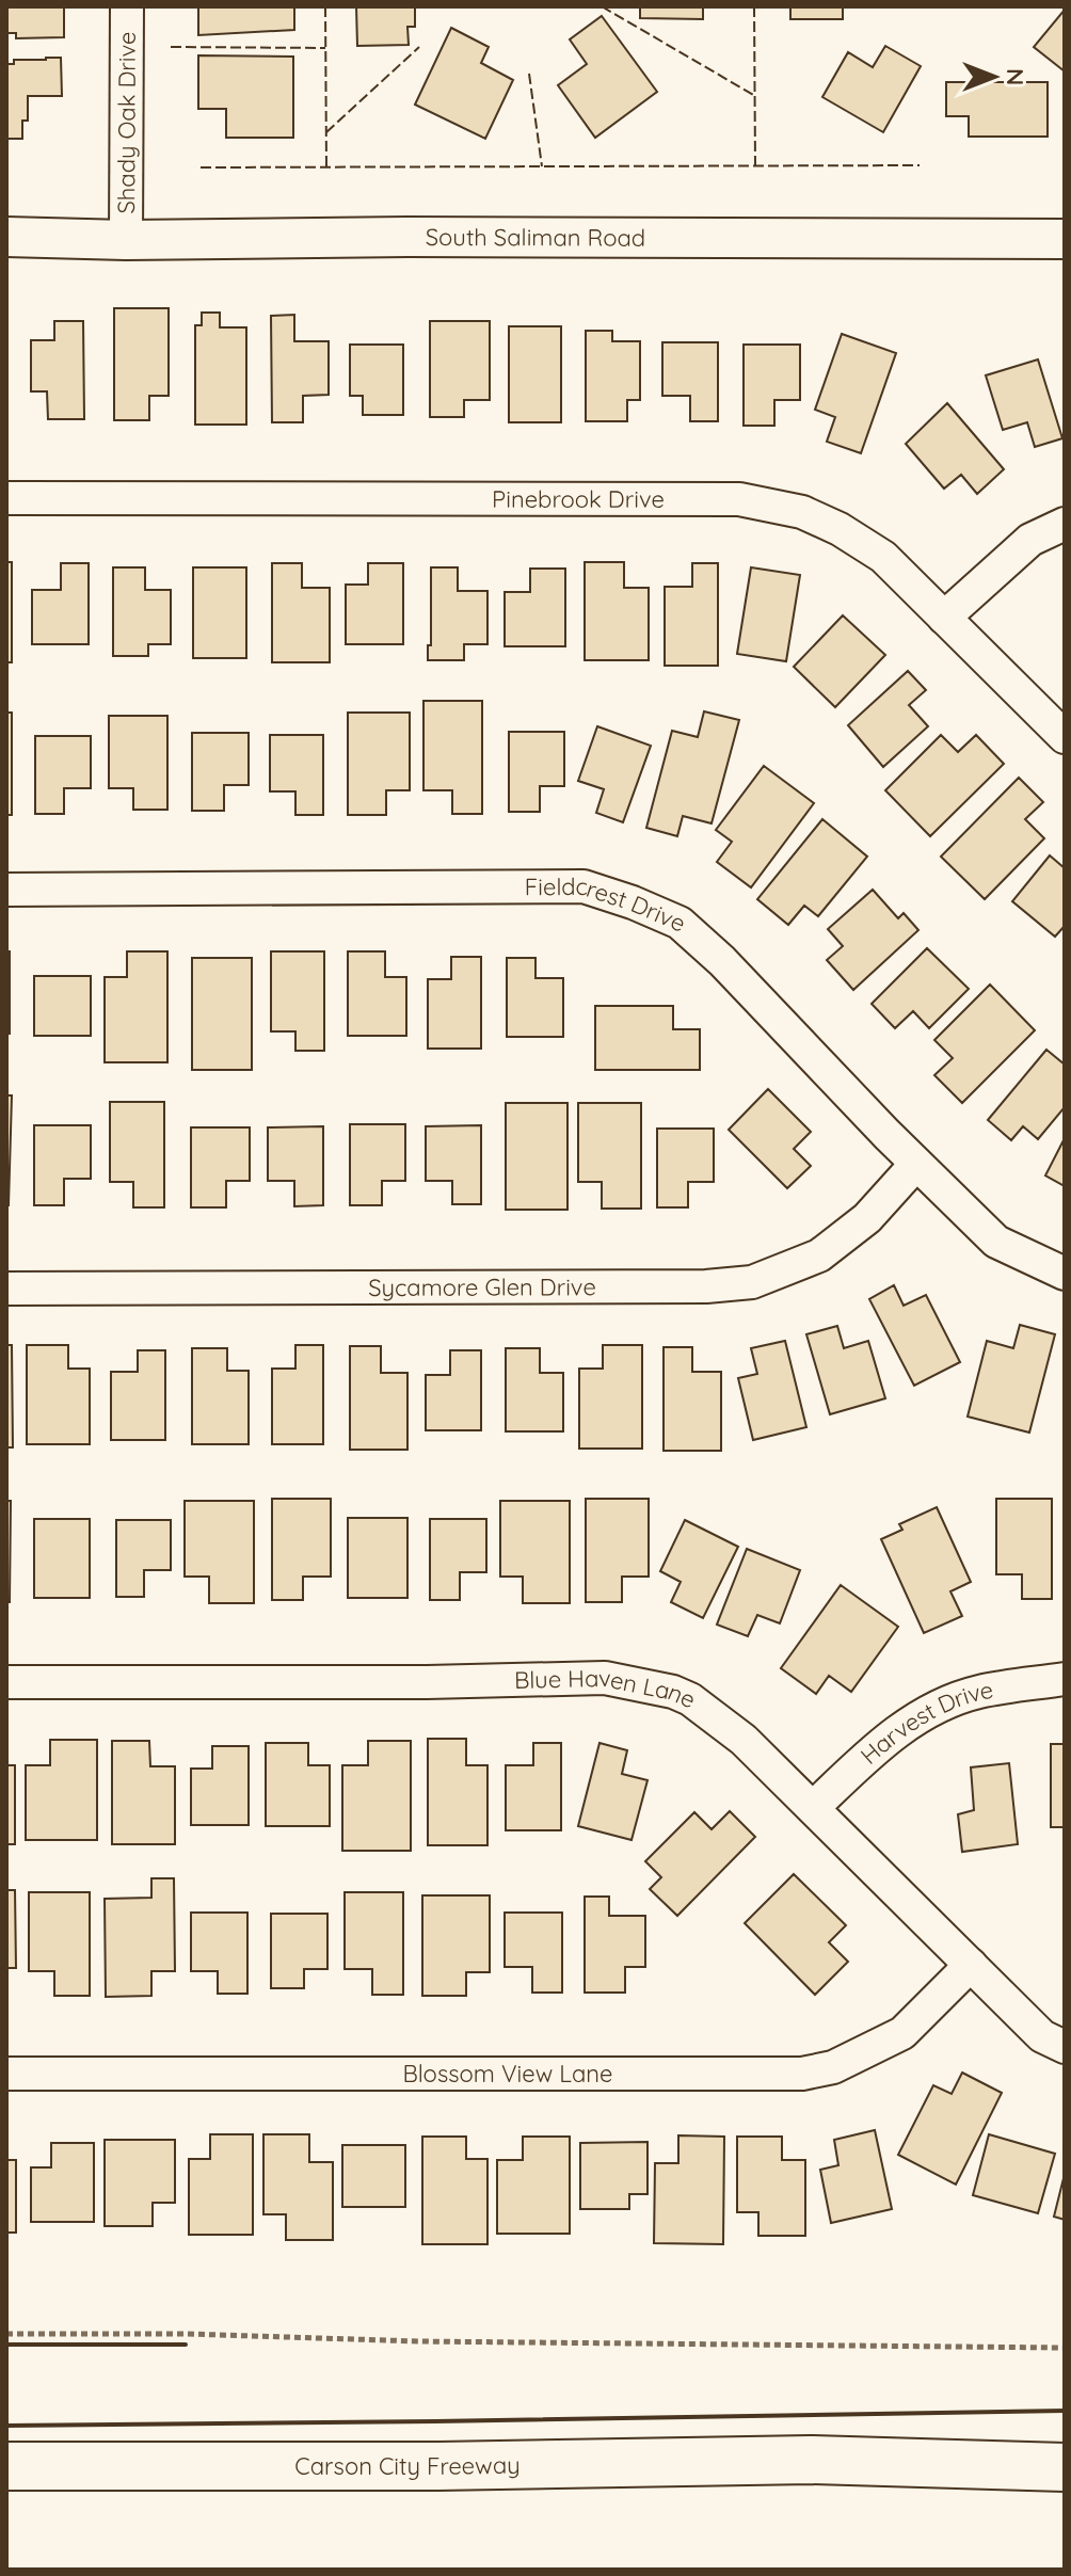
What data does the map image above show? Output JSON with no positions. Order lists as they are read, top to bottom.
{
  "streets": {
    "highway": ["Carson City Freeway"],
    "street": [
      "Shady Oak Drive",
      "South Saliman Road",
      "Pinebrook Drive",
      "Fieldcrest Drive",
      "Sycamore Glen Drive",
      "Blue Haven Lane",
      "Harvest Drive",
      "Blossom View Lane"
    ]
  },
  "crossings": [
    ["Shady Oak Drive", "South Saliman Road"],
    ["Fieldcrest Drive", "Sycamore Glen Drive"],
    ["Blue Haven Lane", "Harvest Drive"],
    ["Blue Haven Lane", "Blossom View Lane"]
  ],
  "north": "right"
}
